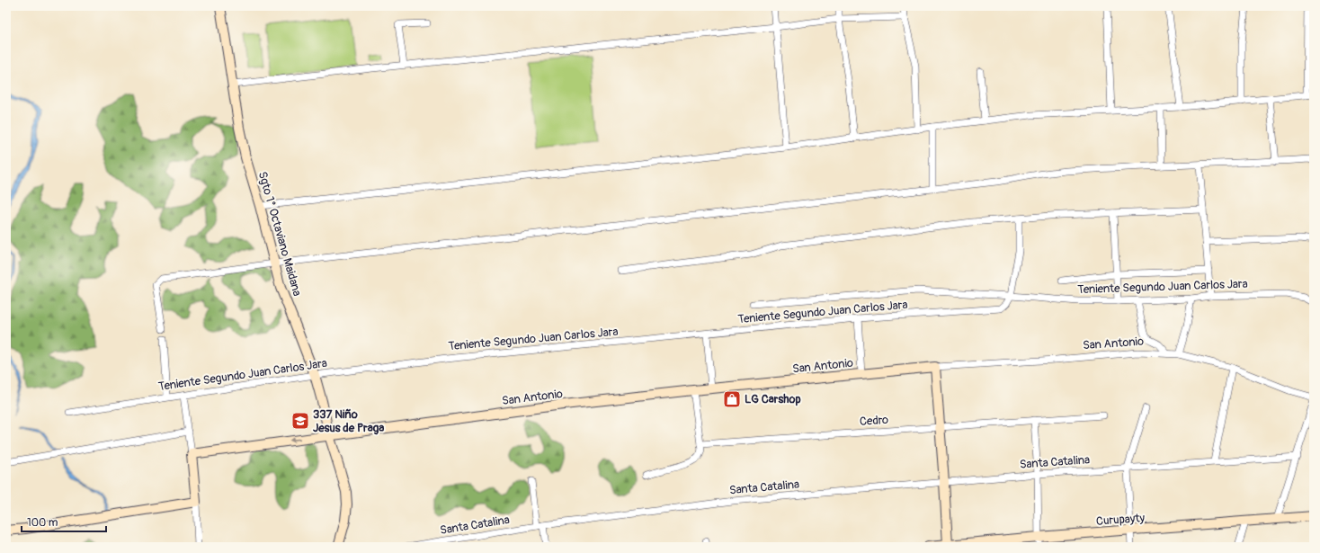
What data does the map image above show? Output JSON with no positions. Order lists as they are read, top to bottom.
{
  "streets": {
    "street": [
      "Sgto 1° Octaviano Maidana",
      "Teniente Segundo Juan Carlos Jara",
      "San Antonio",
      "Cedro",
      "Santa Catalina",
      "Curupayty"
    ]
  },
  "crossings": [
    ["Sgto 1° Octaviano Maidana", "Teniente Segundo Juan Carlos Jara"],
    ["Sgto 1° Octaviano Maidana", "San Antonio"]
  ],
  "places": {
    "shop": ["LG Carshop"],
    "school or university": ["337 Niño Jesus de Praga"]
  },
  "scale_bar": "100 m"
}
